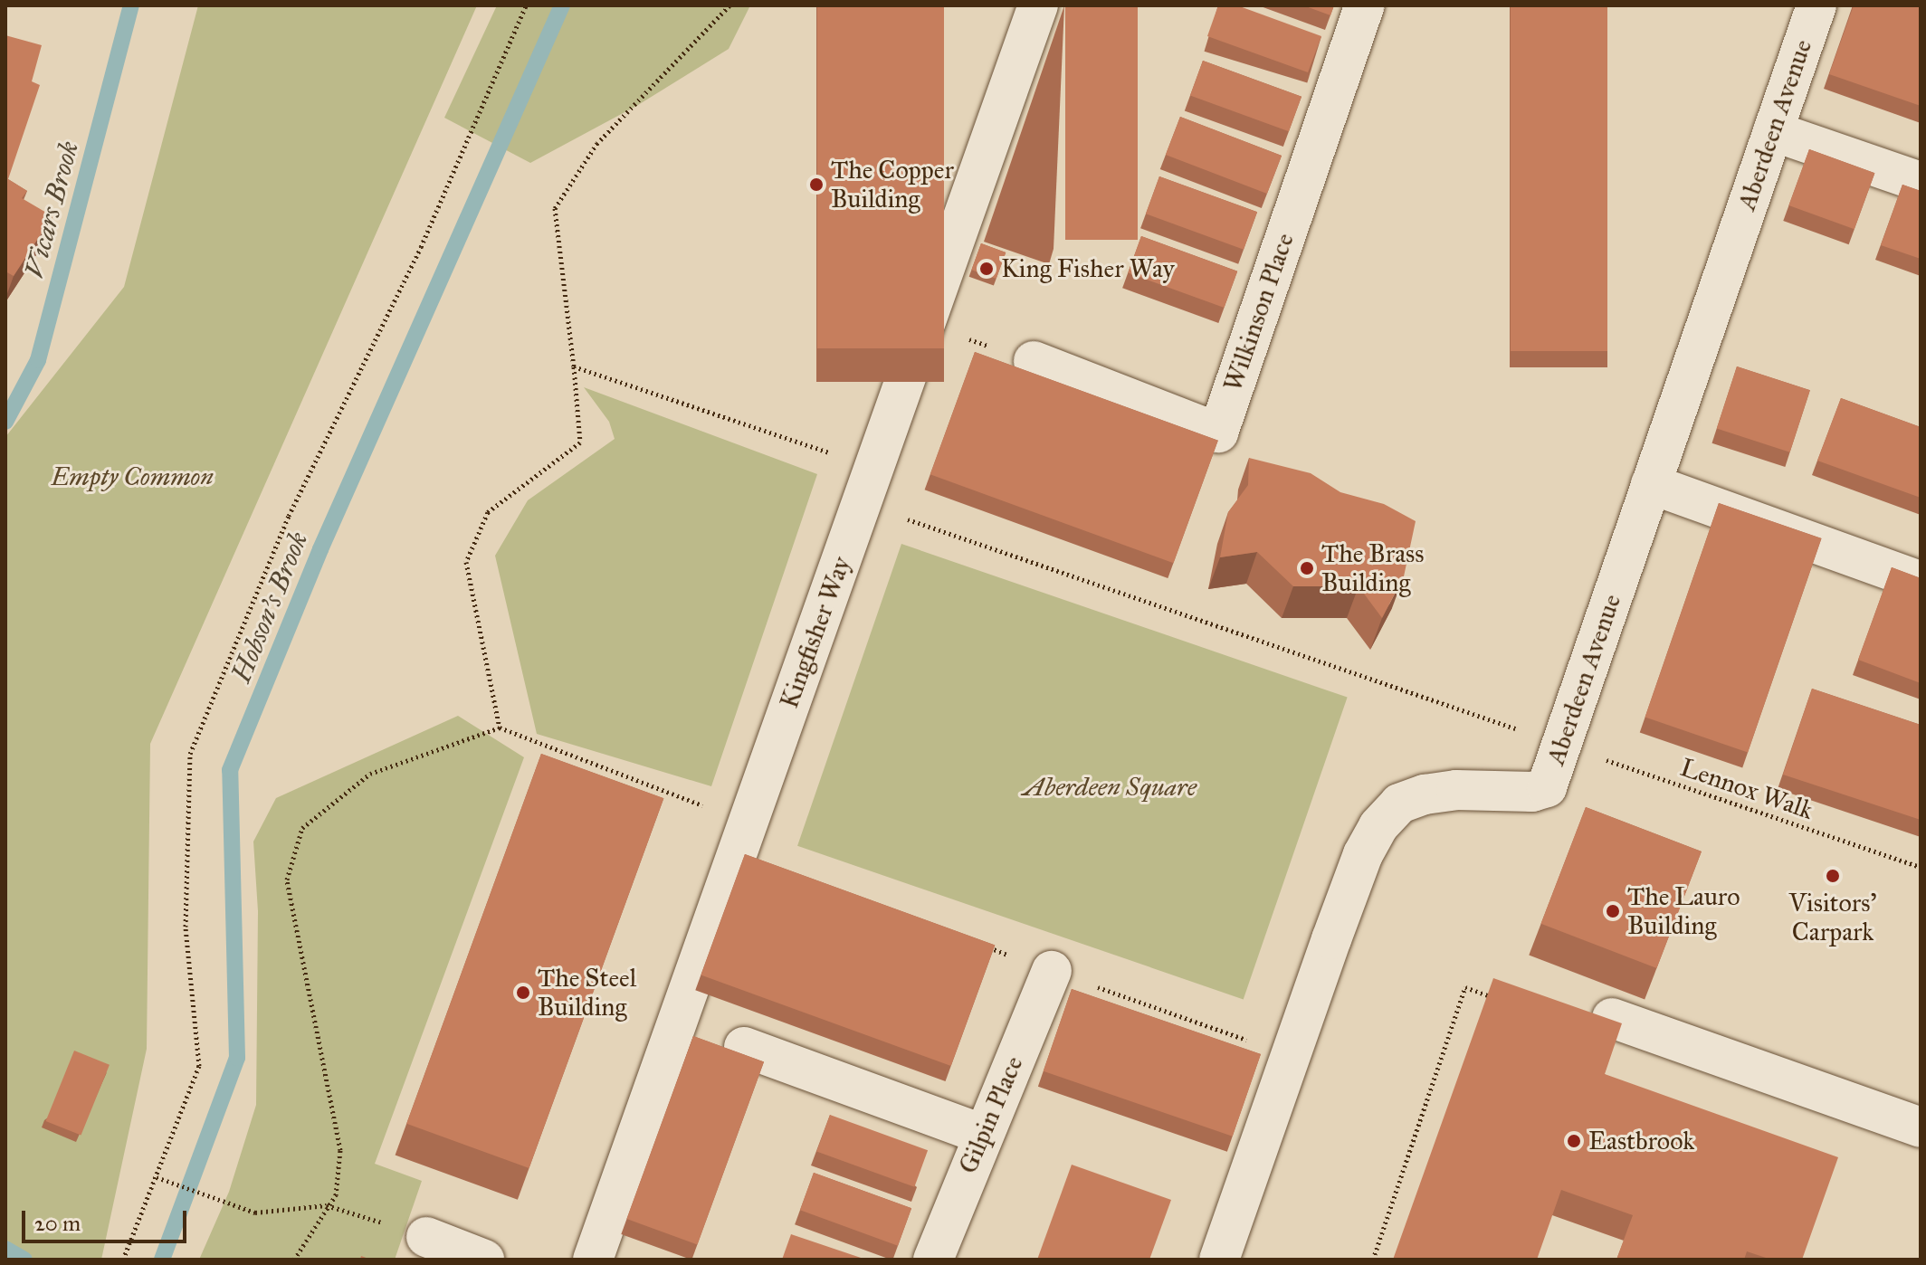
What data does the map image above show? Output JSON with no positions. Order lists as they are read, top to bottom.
{
  "streets": {
    "street": [
      "Aberdeen Avenue",
      "Wilkinson Place",
      "Kingfisher Way",
      "Gilpin Place"
    ],
    "path": ["Lennox Walk"]
  },
  "crossings": [
    ["Aberdeen Avenue", "Lennox Walk"],
    ["Kingfisher Way", "Lennox Walk"]
  ],
  "water": ["Vicars Brook", "Hobson's Brook"],
  "parks": ["Empty Common", "Aberdeen Square"],
  "places": [
    "The Copper Building",
    "King Fisher Way",
    "The Brass Building",
    "Visitors' Carpark",
    "The Lauro Building",
    "The Steel Building",
    "Eastbrook"
  ],
  "scale_bar": "20 m"
}
